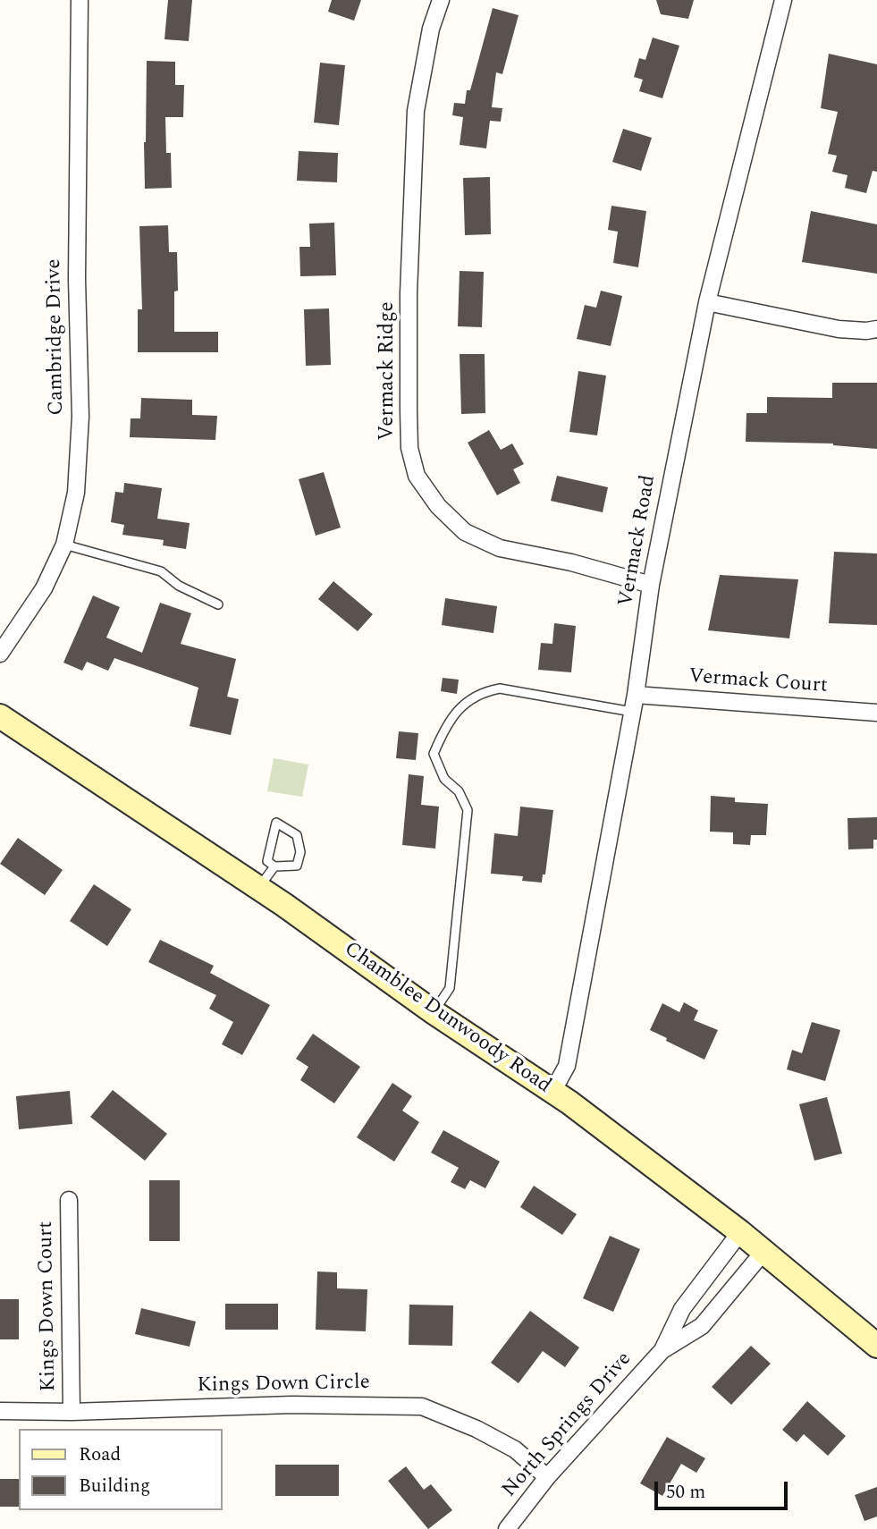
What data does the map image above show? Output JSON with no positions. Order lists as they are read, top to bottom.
{
  "streets": {
    "street": [
      "Cambridge Drive",
      "Vermack Ridge",
      "Vermack Road",
      "Vermack Court",
      "Chamblee Dunwoody Road",
      "Kings Down Court",
      "Kings Down Circle",
      "North Springs Drive"
    ]
  },
  "crossings": [
    ["Vermack Ridge", "Vermack Road"],
    ["Vermack Road", "Vermack Court"],
    ["Vermack Road", "Chamblee Dunwoody Road"],
    ["Chamblee Dunwoody Road", "North Springs Drive"],
    ["Kings Down Court", "Kings Down Circle"],
    ["Kings Down Circle", "North Springs Drive"]
  ],
  "legend": ["Road", "Building"],
  "scale_bar": "50 m"
}
